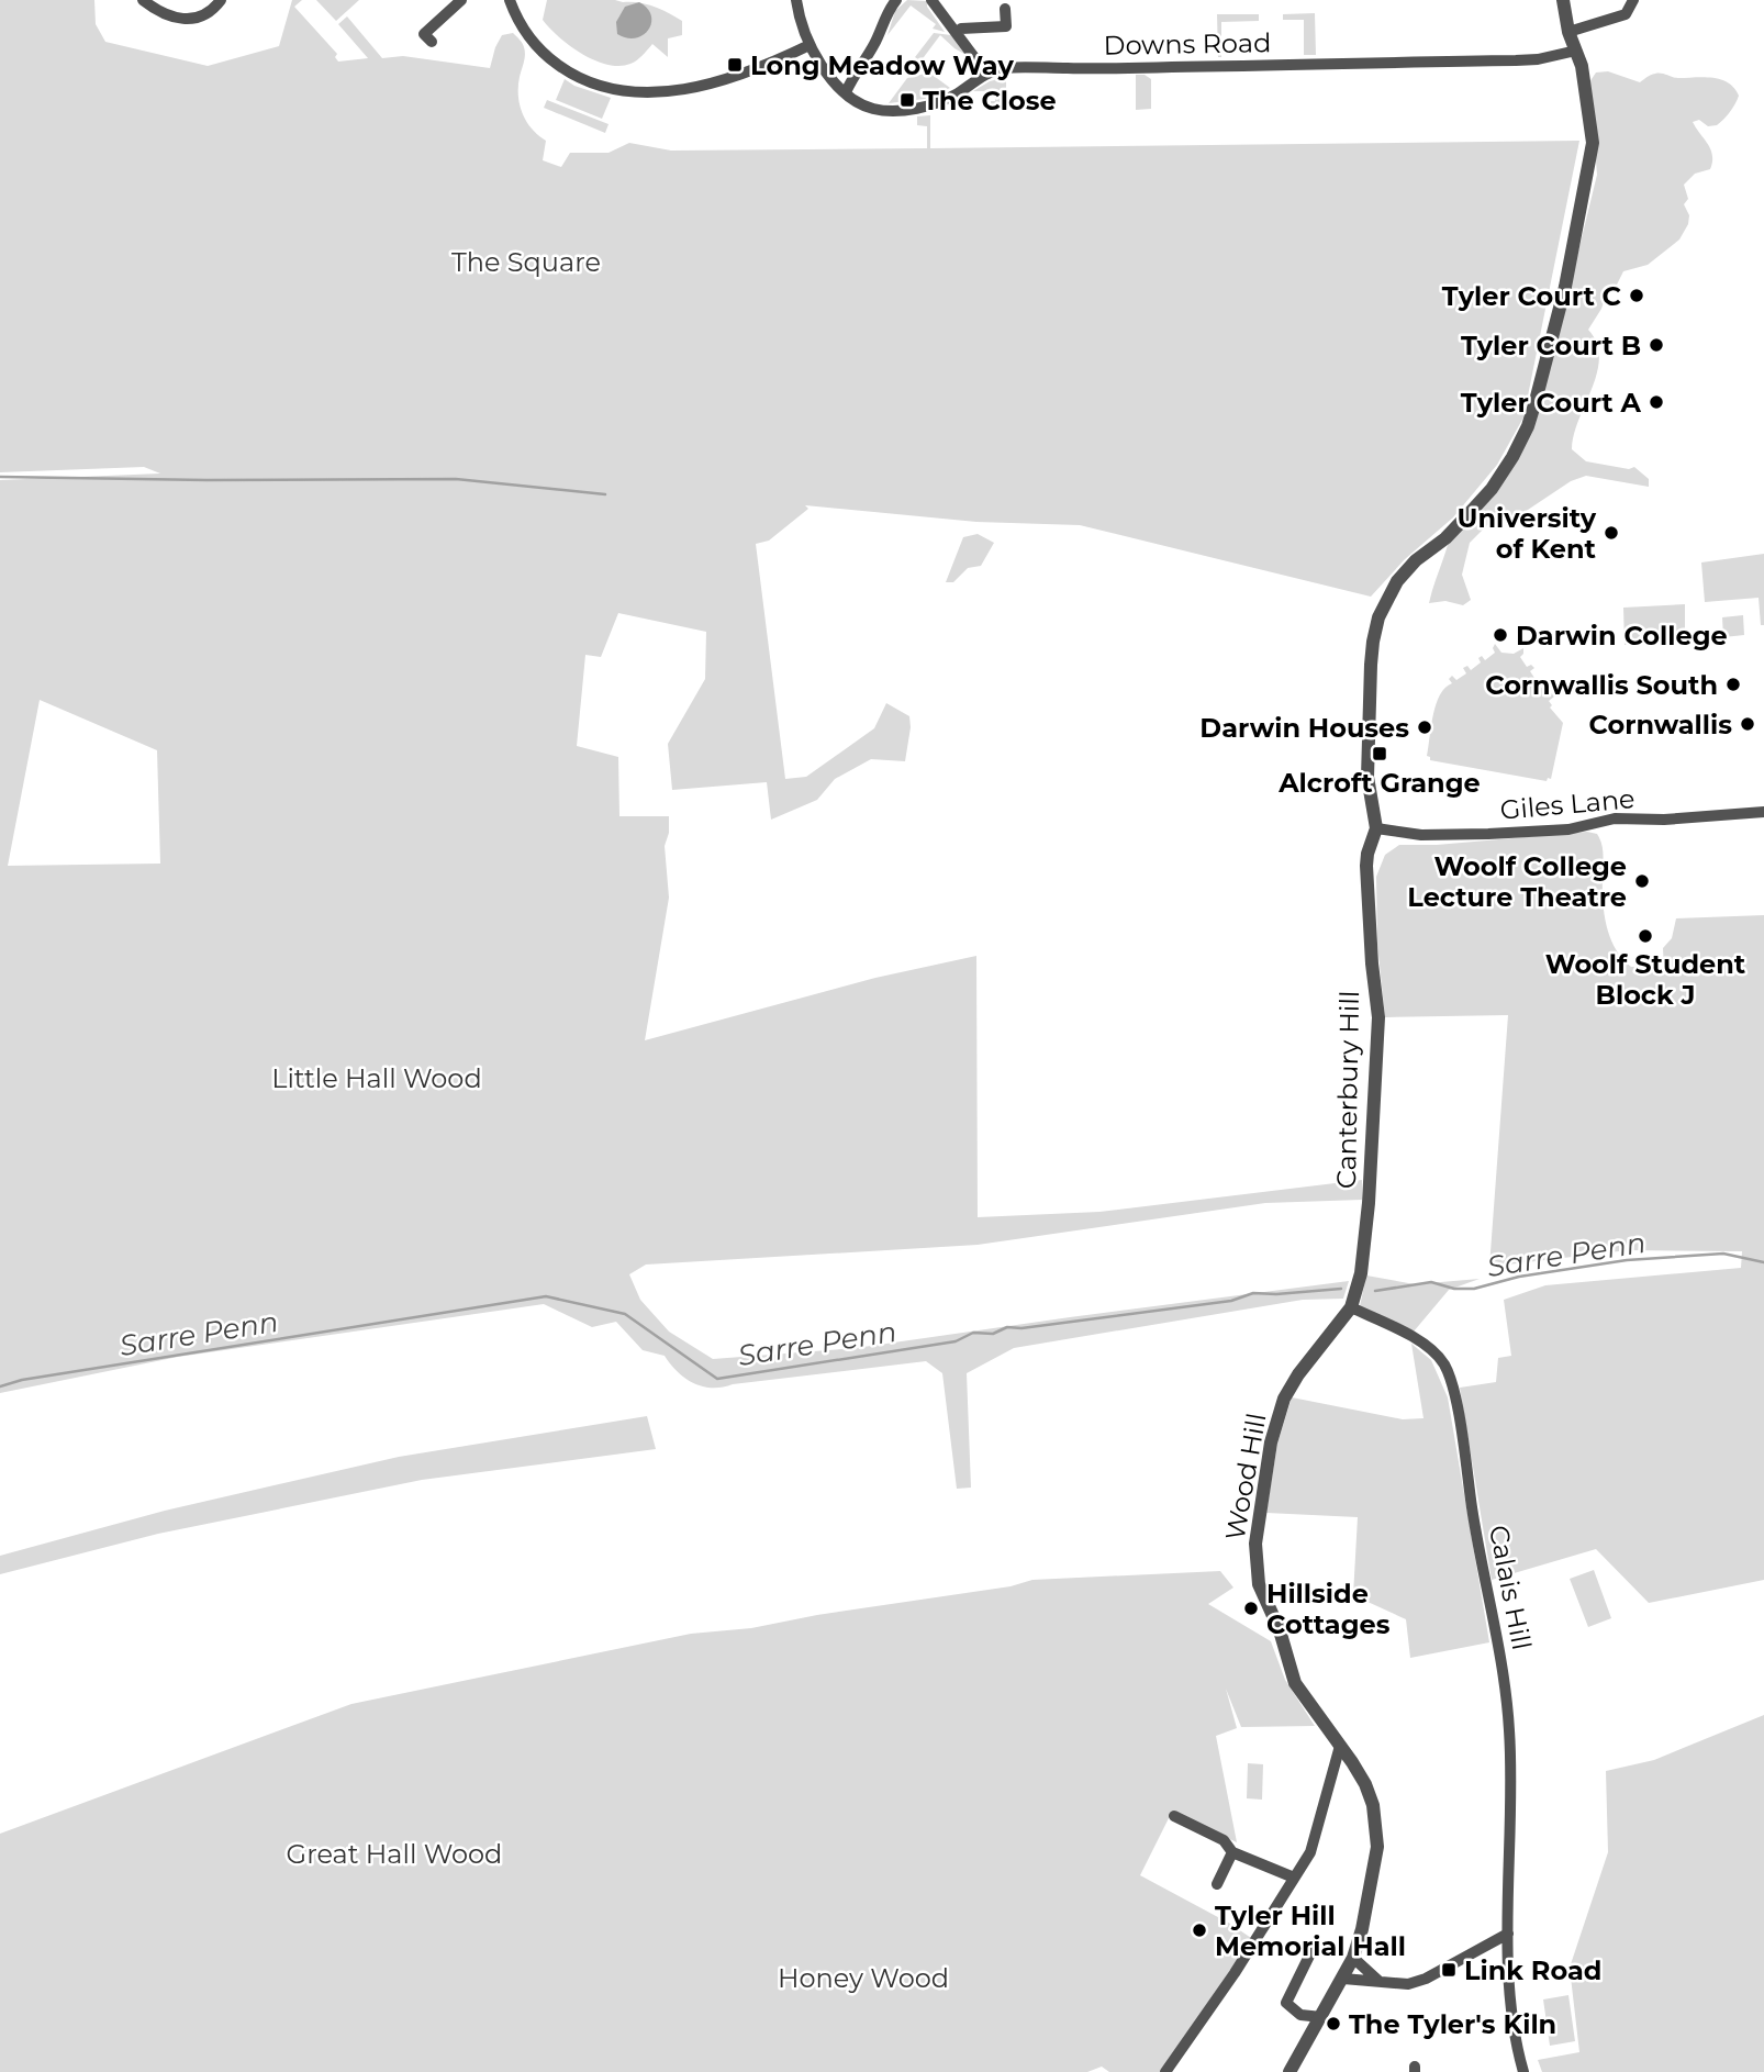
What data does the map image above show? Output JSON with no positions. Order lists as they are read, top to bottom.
{
  "streets": {
    "street": [
      "Downs Road",
      "Giles Lane",
      "Canterbury Hill",
      "Wood Hill",
      "Calais Hill"
    ]
  },
  "crossings": [
    ["Giles Lane", "Canterbury Hill"],
    ["Canterbury Hill", "Wood Hill"],
    ["Canterbury Hill", "Calais Hill"],
    ["Wood Hill", "Calais Hill"]
  ],
  "water": ["Sarre Penn"],
  "parks": [
    "The Square",
    "Little Hall Wood",
    "Great Hall Wood",
    "Honey Wood"
  ],
  "places": {
    "transit": [
      "Long Meadow Way",
      "The Close",
      "Alcroft Grange",
      "Link Road"
    ],
    "other": [
      "Tyler Court C",
      "Tyler Court B",
      "Tyler Court A",
      "University of Kent",
      "Darwin College",
      "Cornwallis South",
      "Cornwallis",
      "Darwin Houses",
      "Woolf College Lecture Theatre",
      "Woolf Student Block J",
      "Hillside Cottages",
      "Tyler Hill Memorial Hall",
      "The Tyler's Kiln"
    ]
  }
}
